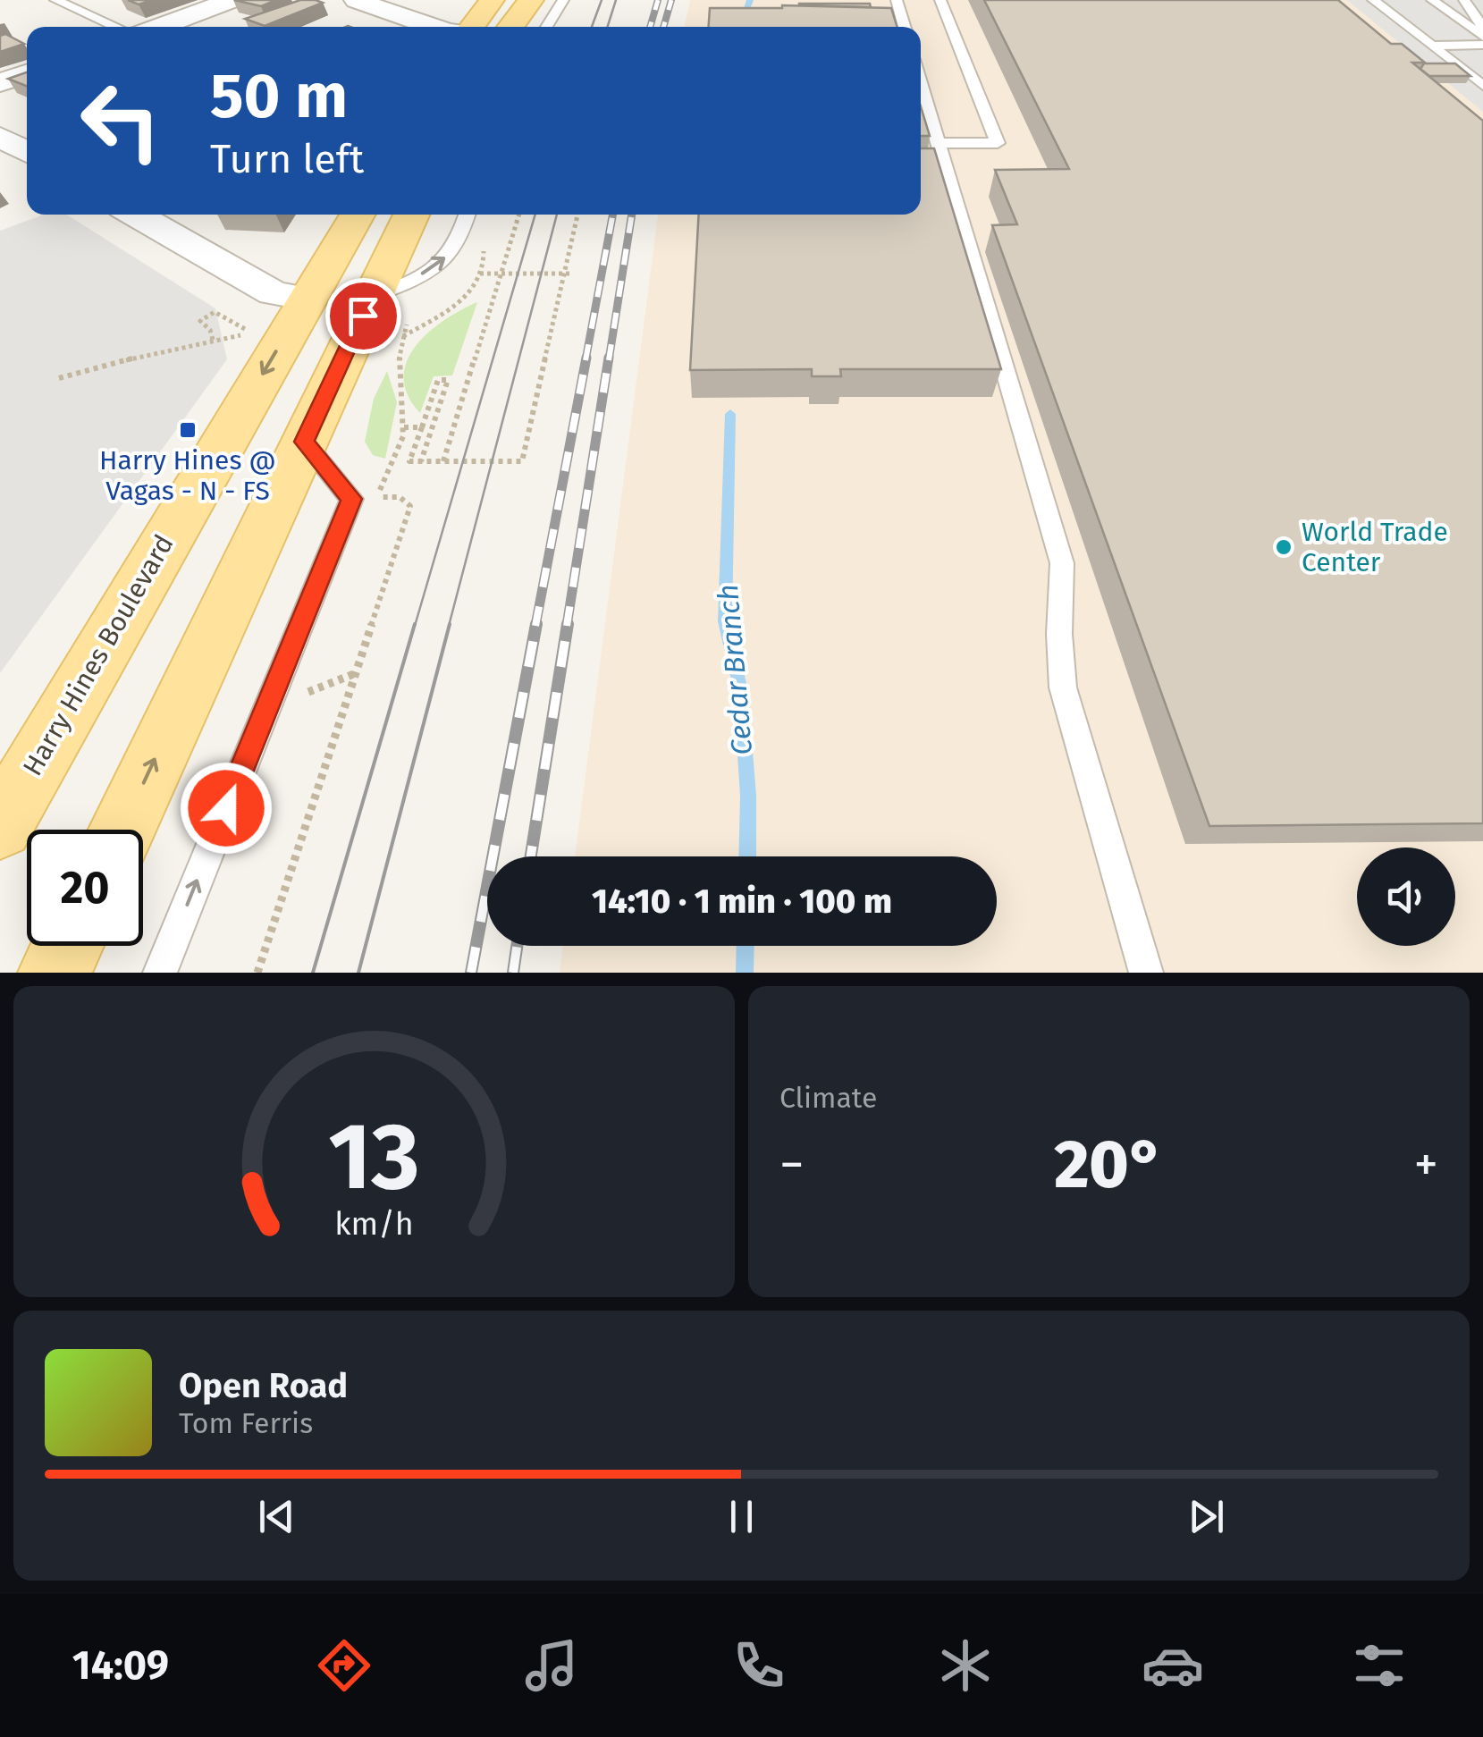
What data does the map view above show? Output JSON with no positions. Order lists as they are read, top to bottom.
{
  "streets": {
    "main road": ["Harry Hines Boulevard"]
  },
  "water": ["Cedar Branch"],
  "places": {
    "transit": ["Harry Hines @ Vagas - N - FS"],
    "other": ["World Trade Center"]
  },
  "page": {
    "turn": ["50 m", "Turn left"],
    "limit": "20",
    "trip": "14:10 · 1 min · 100 m",
    "tile": "Climate",
    "heat": ["−", "20°", "+"],
    "song": ["Open Road", "Tom Ferris"],
    "tabs": "14:09",
    "gauge": ["13", "km/h"]
  }
}
